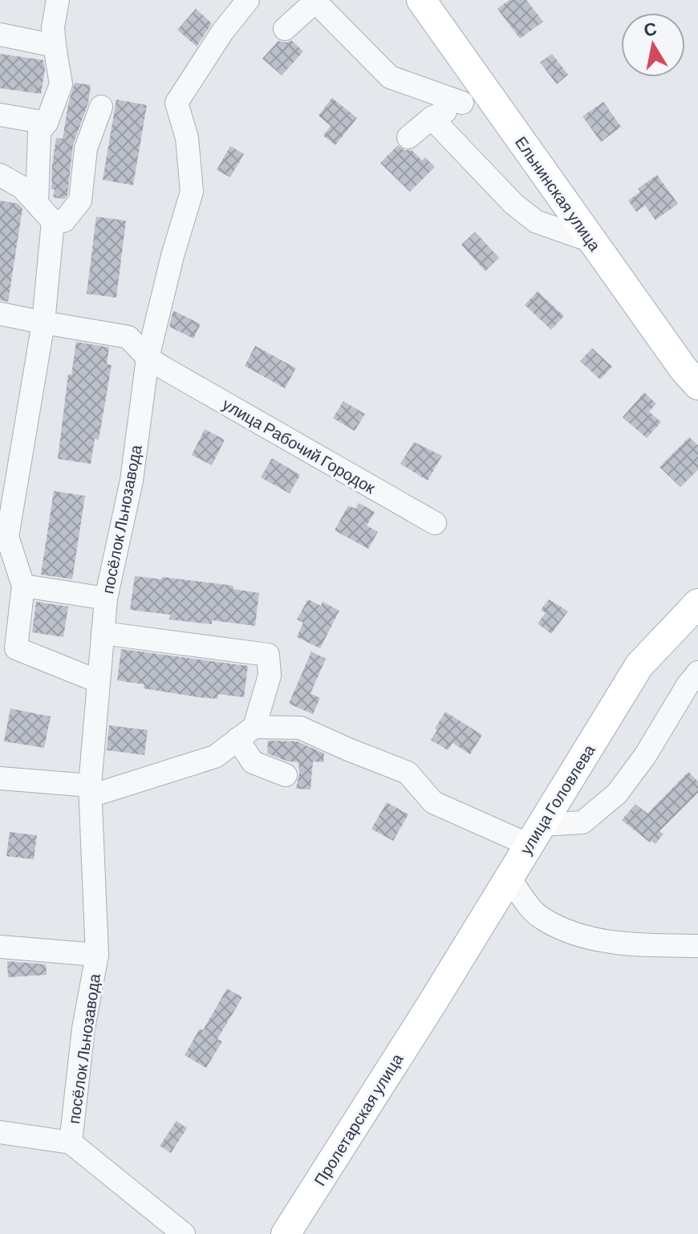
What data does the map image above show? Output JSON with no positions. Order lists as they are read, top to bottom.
{
  "streets": {
    "main road": ["Ельнинская улица", "улица Головлева", "Пролетарская улица"],
    "street": ["улица Рабочий Городок", "посёлок Льнозавода"]
  },
  "crossings": [
    ["улица Рабочий Городок", "посёлок Льнозавода"],
    ["улица Головлева", "Пролетарская улица"]
  ],
  "north": "top"
}
